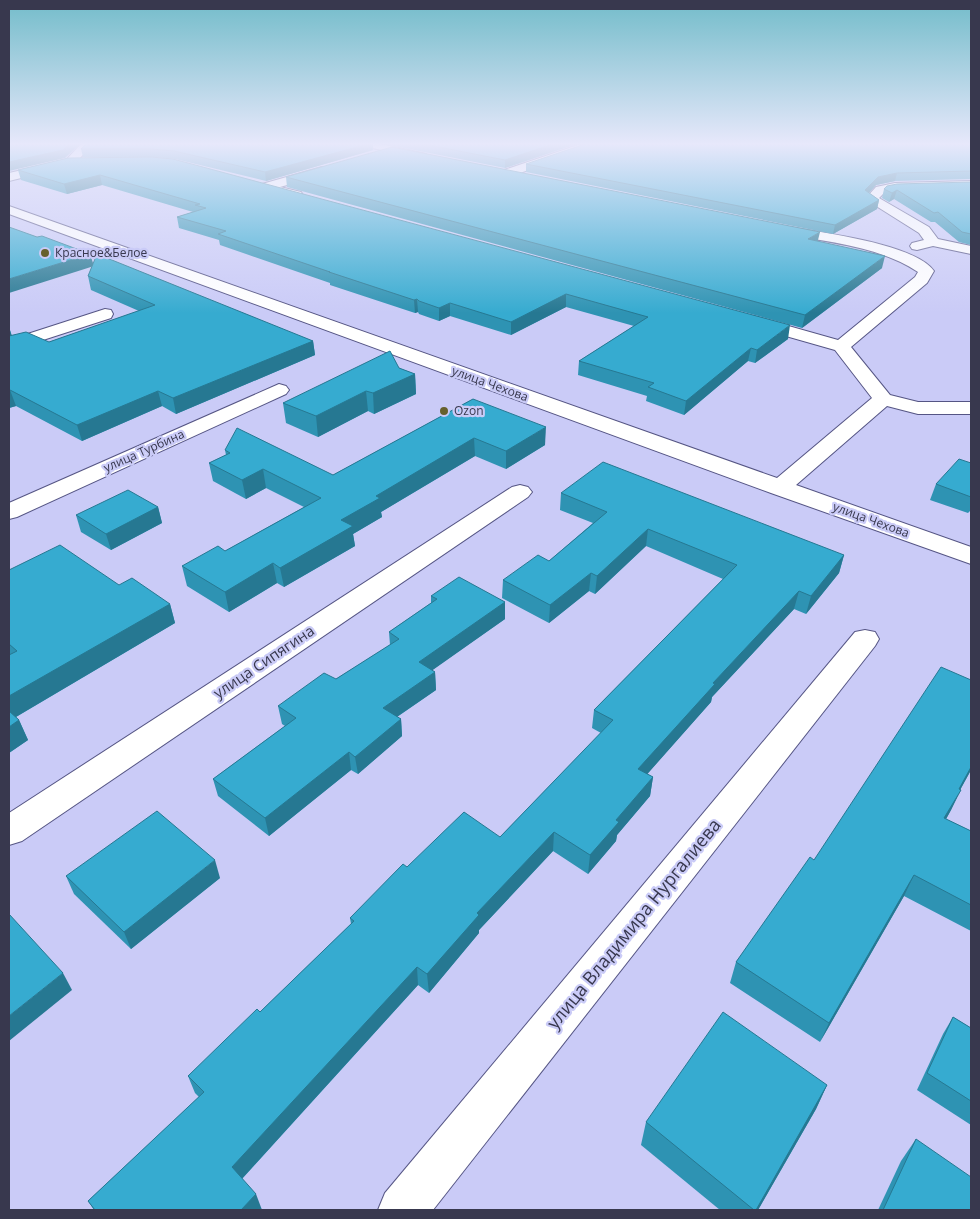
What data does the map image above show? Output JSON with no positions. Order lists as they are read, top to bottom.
{
  "streets": {
    "street": [
      "улица Чехова",
      "улица Турбина",
      "улица Сипягина",
      "улица Владимира Нургалиева"
    ]
  },
  "places": ["Красное&Белое", "Ozon"]
}
